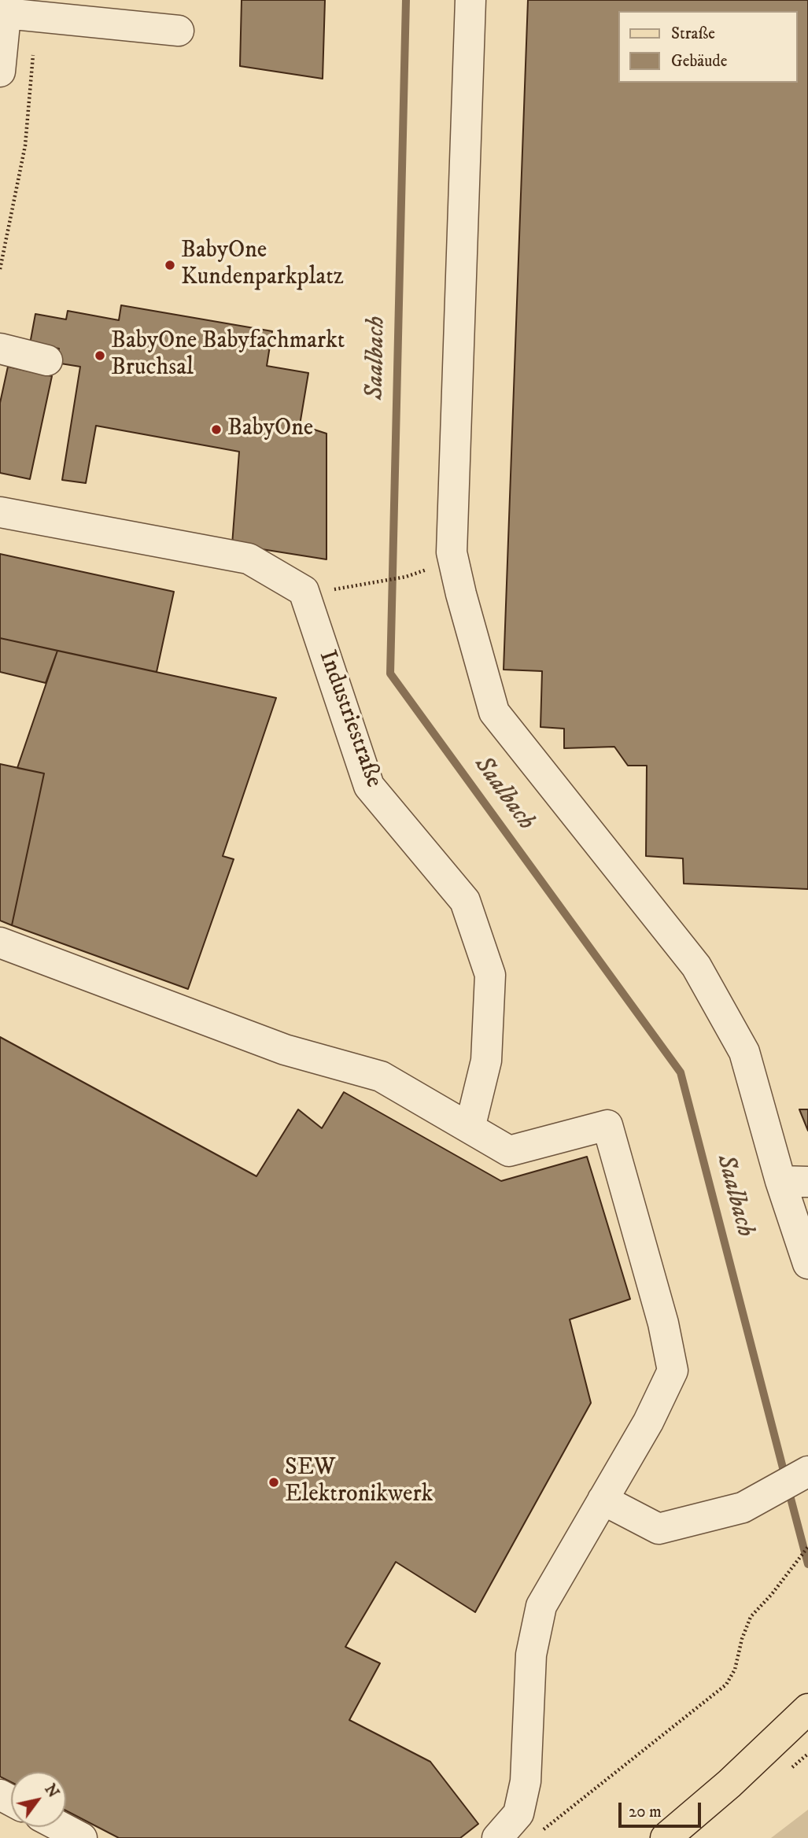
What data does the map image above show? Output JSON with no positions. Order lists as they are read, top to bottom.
{
  "streets": {
    "street": ["Industriestraße"]
  },
  "water": ["Saalbach"],
  "places": [
    "BabyOne Kundenparkplatz",
    "BabyOne Babyfachmarkt Bruchsal",
    "BabyOne",
    "SEW Elektronikwerk"
  ],
  "legend": ["Straße", "Gebäude"],
  "scale_bar": "20 m",
  "north": "top right"
}
